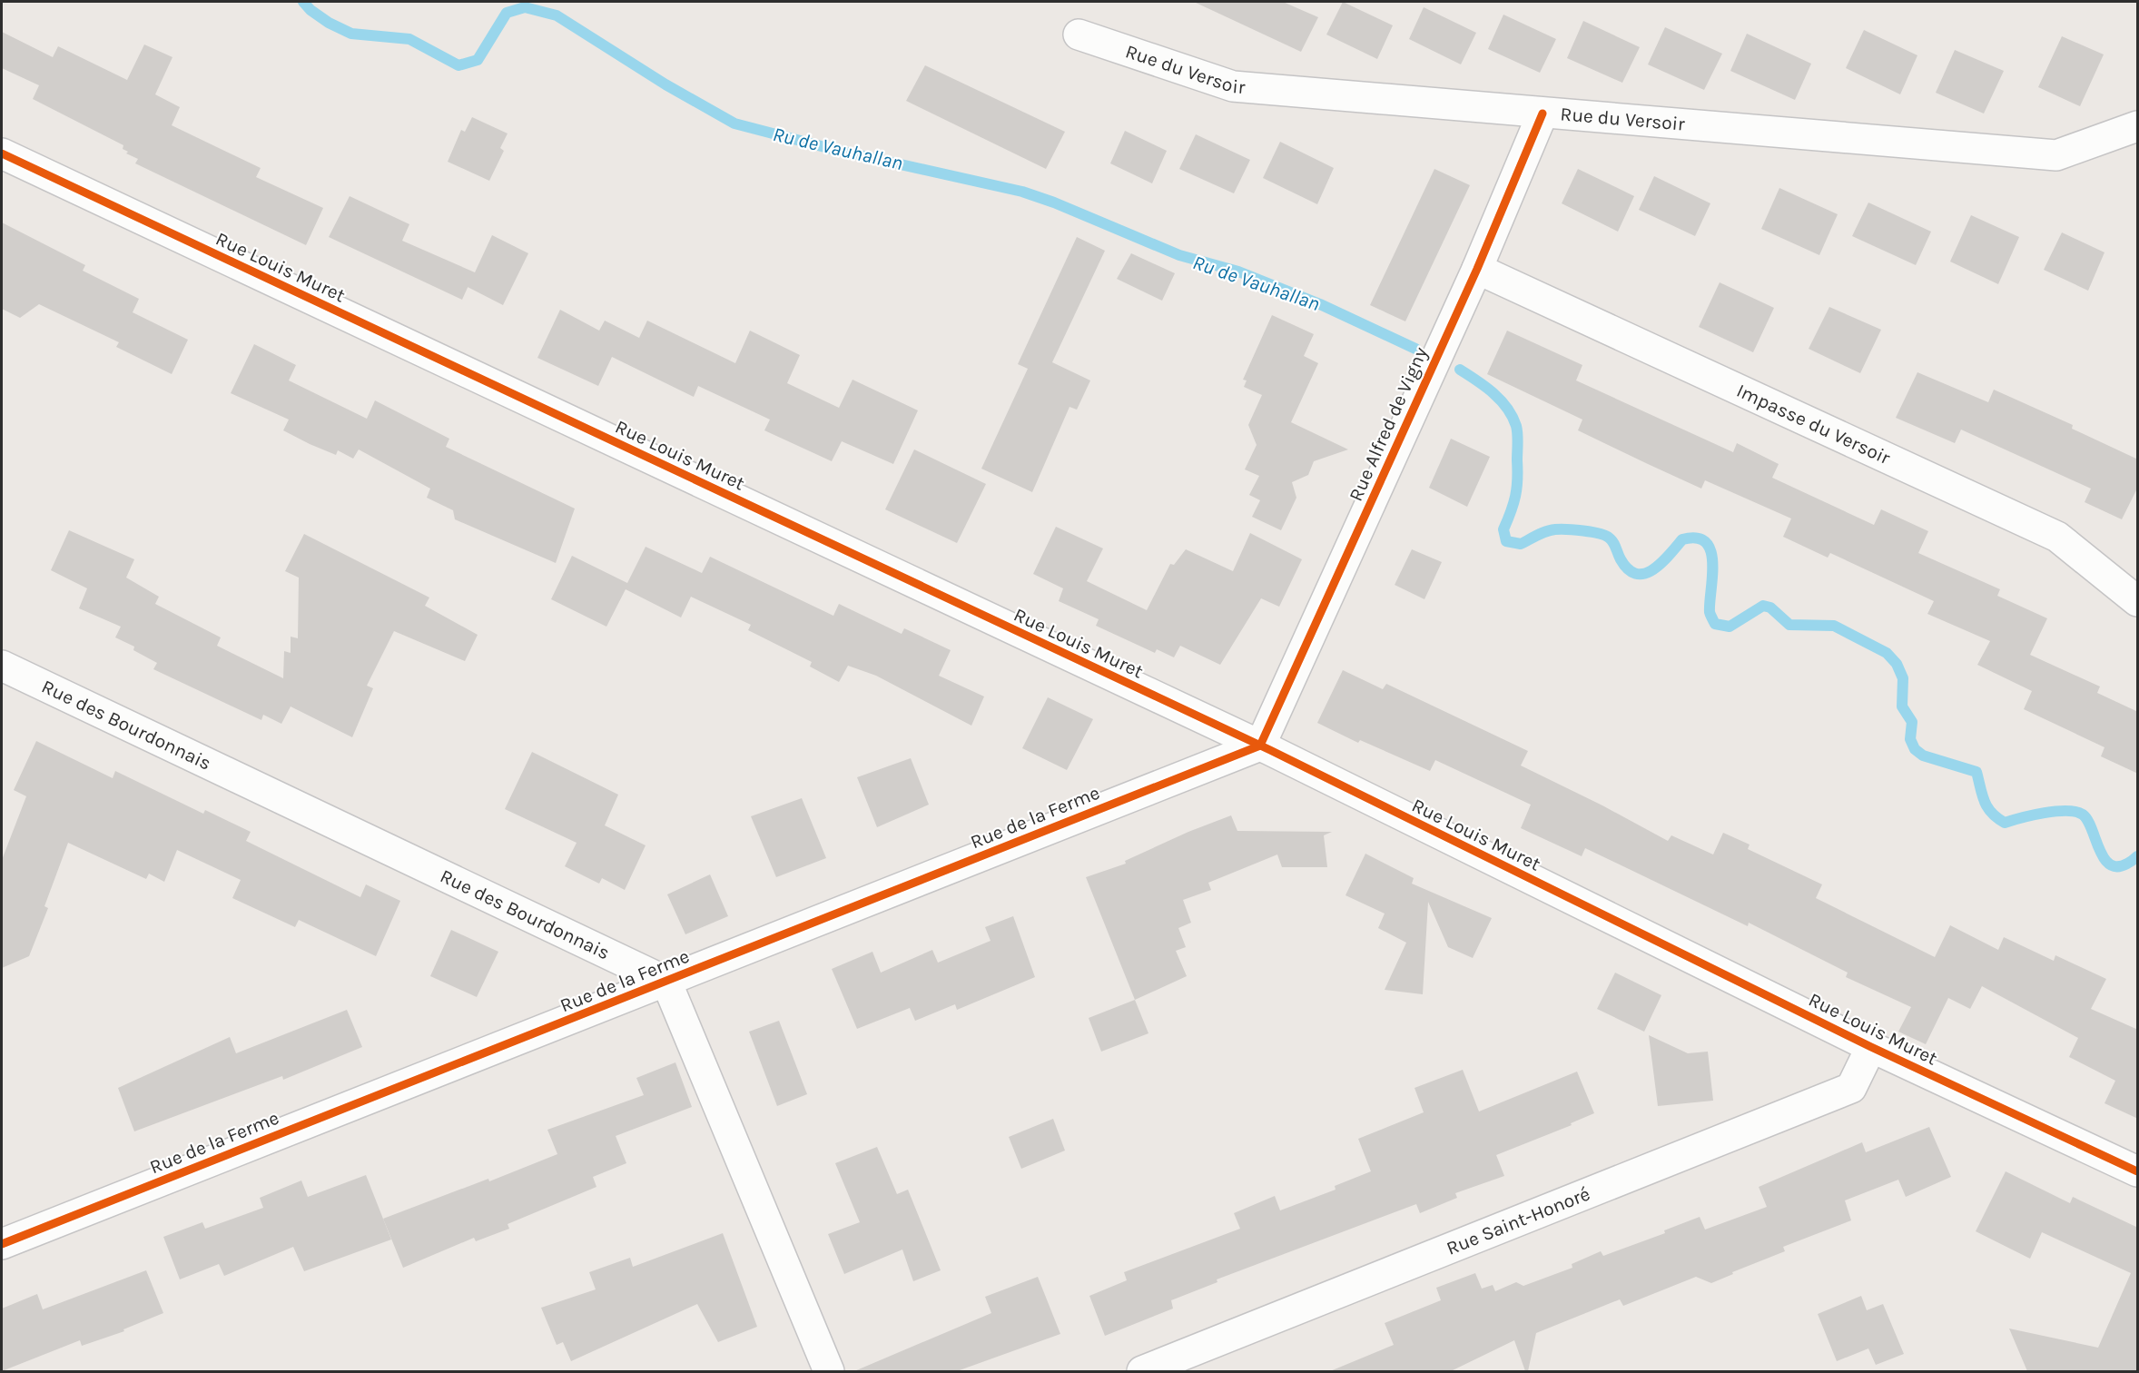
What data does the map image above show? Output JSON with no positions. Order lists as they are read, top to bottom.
{
  "streets": {
    "street": [
      "Rue du Versoir",
      "Rue Louis Muret",
      "Rue Alfred de Vigny",
      "Impasse du Versoir",
      "Rue des Bourdonnais",
      "Rue de la Ferme",
      "Rue Saint-Honoré"
    ]
  },
  "crossings": [
    ["Rue du Versoir", "Rue Alfred de Vigny"],
    ["Rue Louis Muret", "Rue Alfred de Vigny"],
    ["Rue Louis Muret", "Rue de la Ferme"],
    ["Rue Louis Muret", "Rue Saint-Honoré"],
    ["Rue Alfred de Vigny", "Impasse du Versoir"],
    ["Rue Alfred de Vigny", "Rue de la Ferme"],
    ["Rue des Bourdonnais", "Rue de la Ferme"]
  ],
  "water": ["Ru de Vauhallan"]
}
